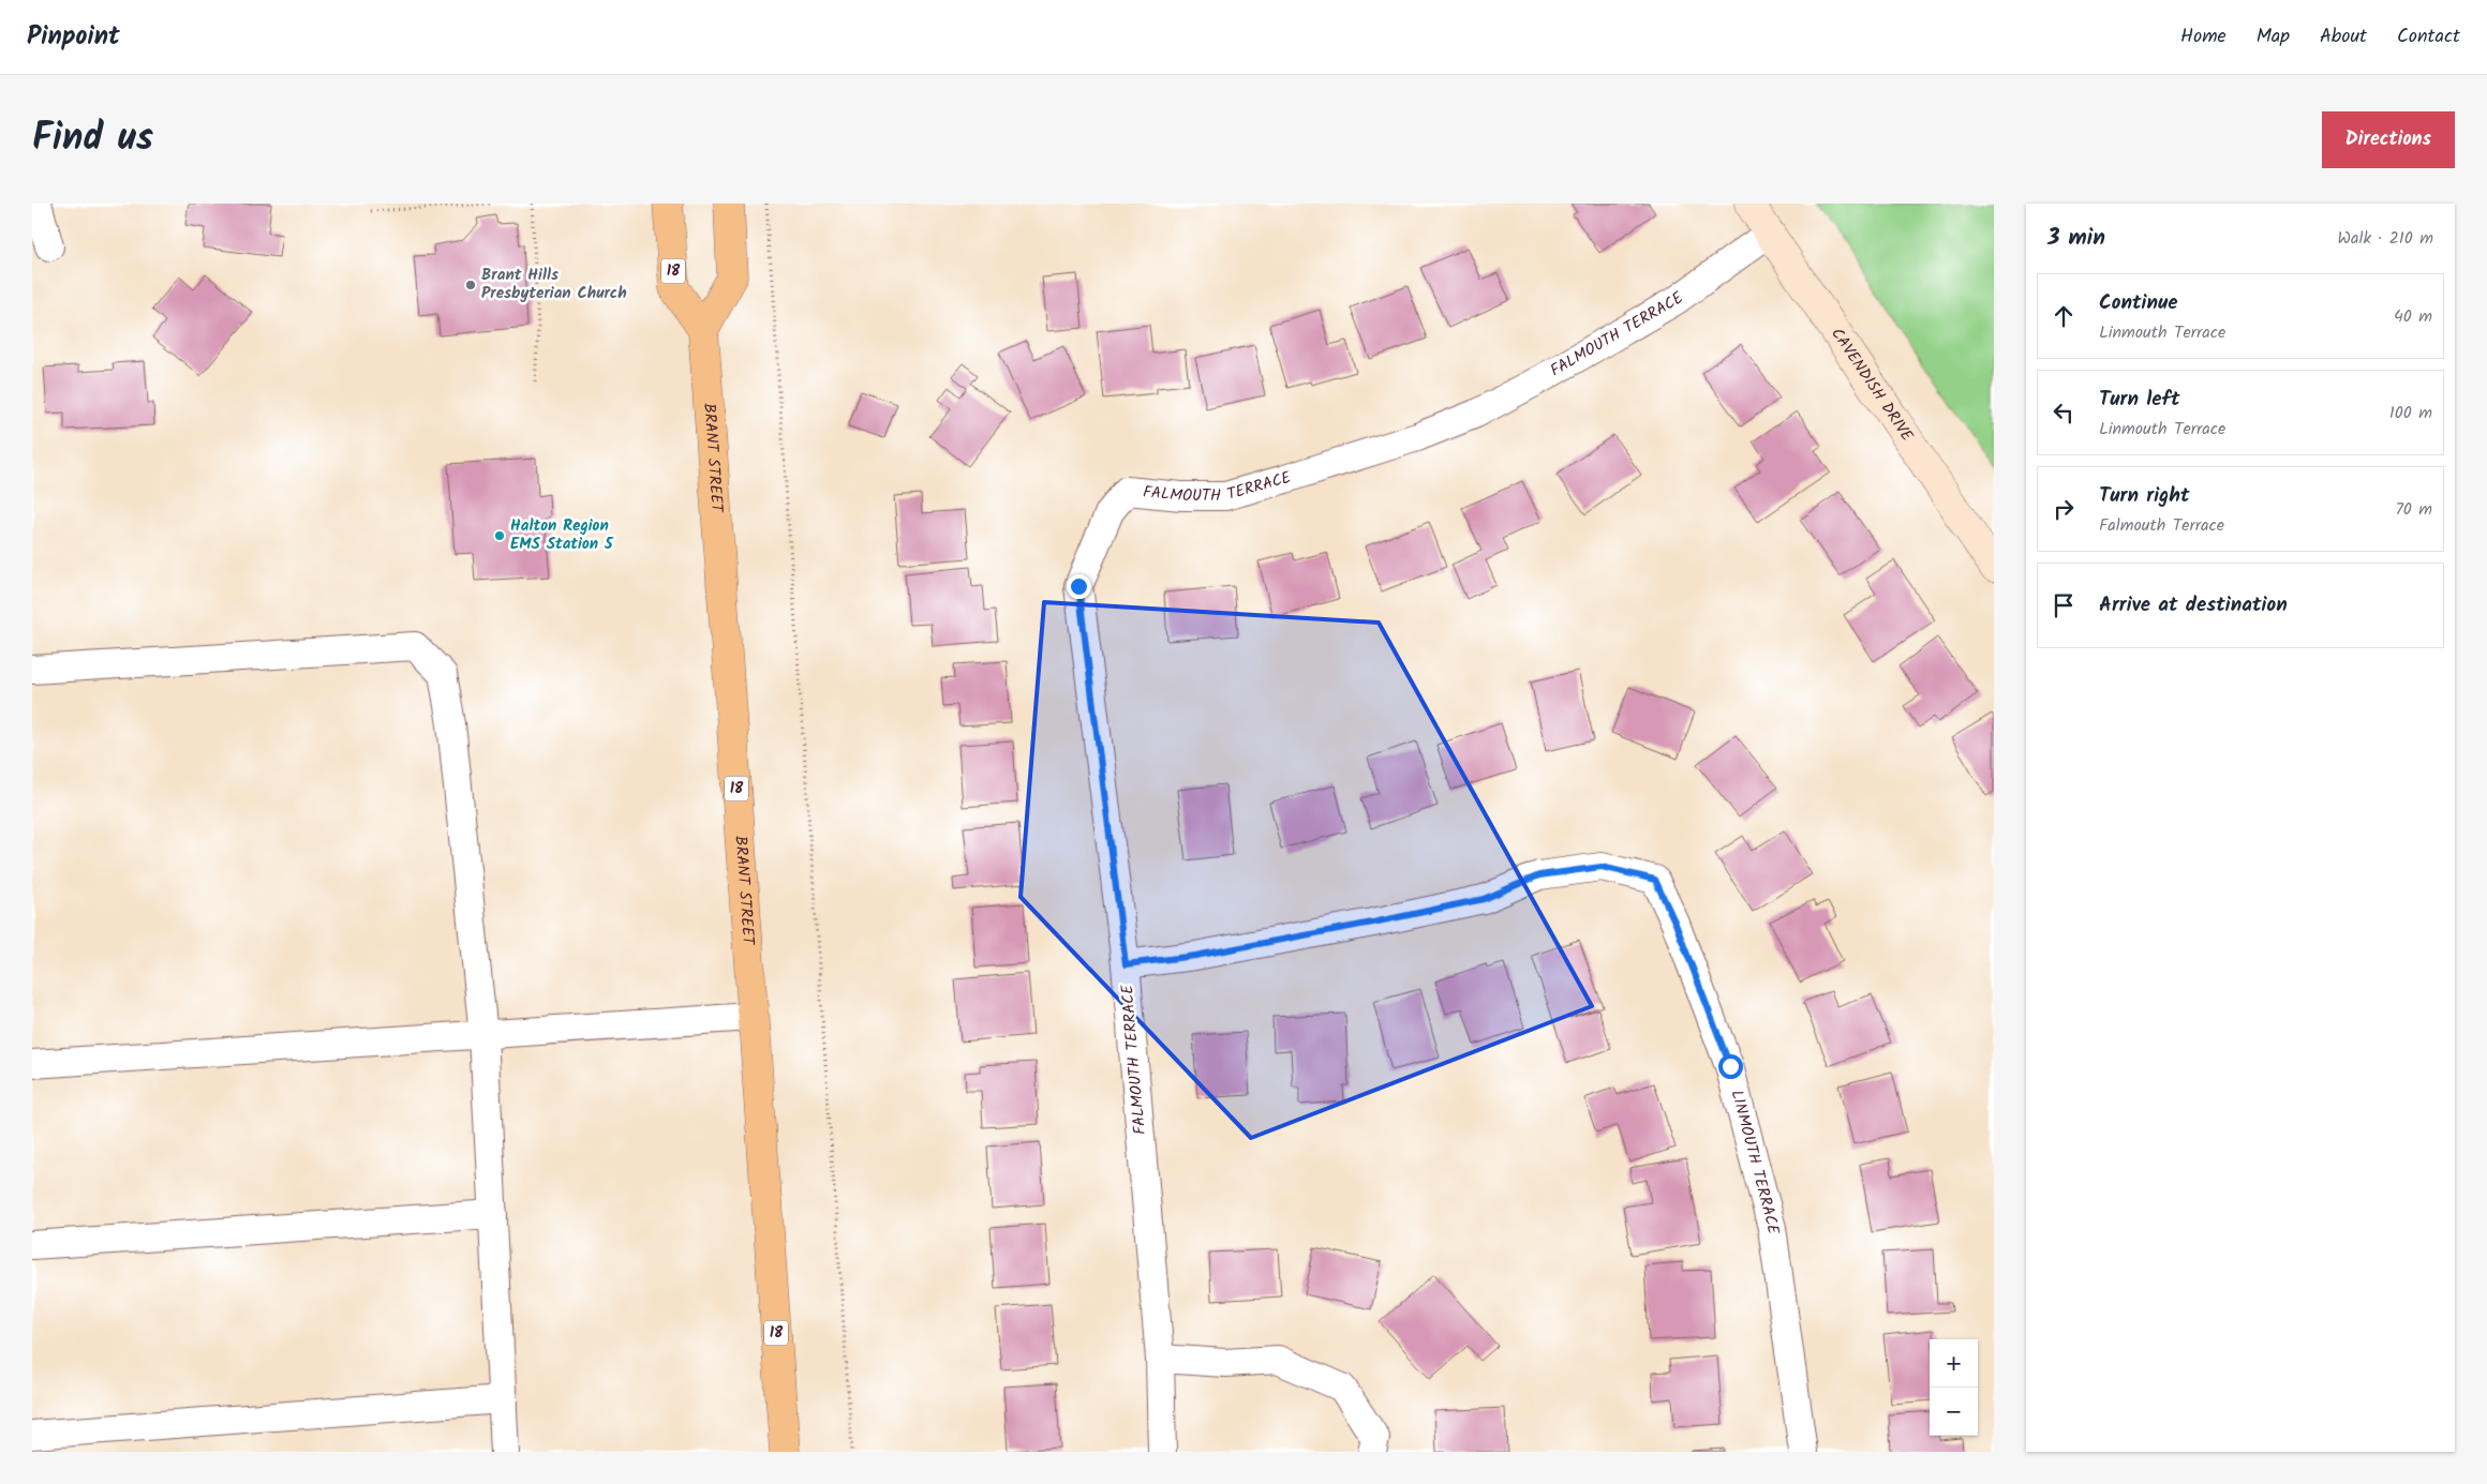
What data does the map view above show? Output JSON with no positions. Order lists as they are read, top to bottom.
{
  "streets": {
    "main road": ["18", "BRANT STREET"],
    "street": ["FALMOUTH TERRACE", "CAVENDISH DRIVE", "LINMOUTH TERRACE"]
  },
  "crossings": [
    ["18", "BRANT STREET"],
    ["FALMOUTH TERRACE", "CAVENDISH DRIVE"],
    ["FALMOUTH TERRACE", "LINMOUTH TERRACE"]
  ],
  "places": ["Brant Hills Presbyterian Church", "Halton Region EMS Station 5"],
  "page": {
    "header": "Pinpoint",
    "nav": [
      "Home",
      "Map",
      "About",
      "Contact"
    ],
    "title": "Find us",
    "buttons": "Directions",
    "heading": ["3 min", "Walk · 210 m"],
    "list": [
      ["Continue", "Linmouth Terrace", "40 m"],
      ["Turn left", "Linmouth Terrace", "100 m"],
      ["Turn right", "Falmouth Terrace", "70 m"],
      "Arrive at destination"
    ],
    "map_buttons": ["+", "−"]
  }
}
